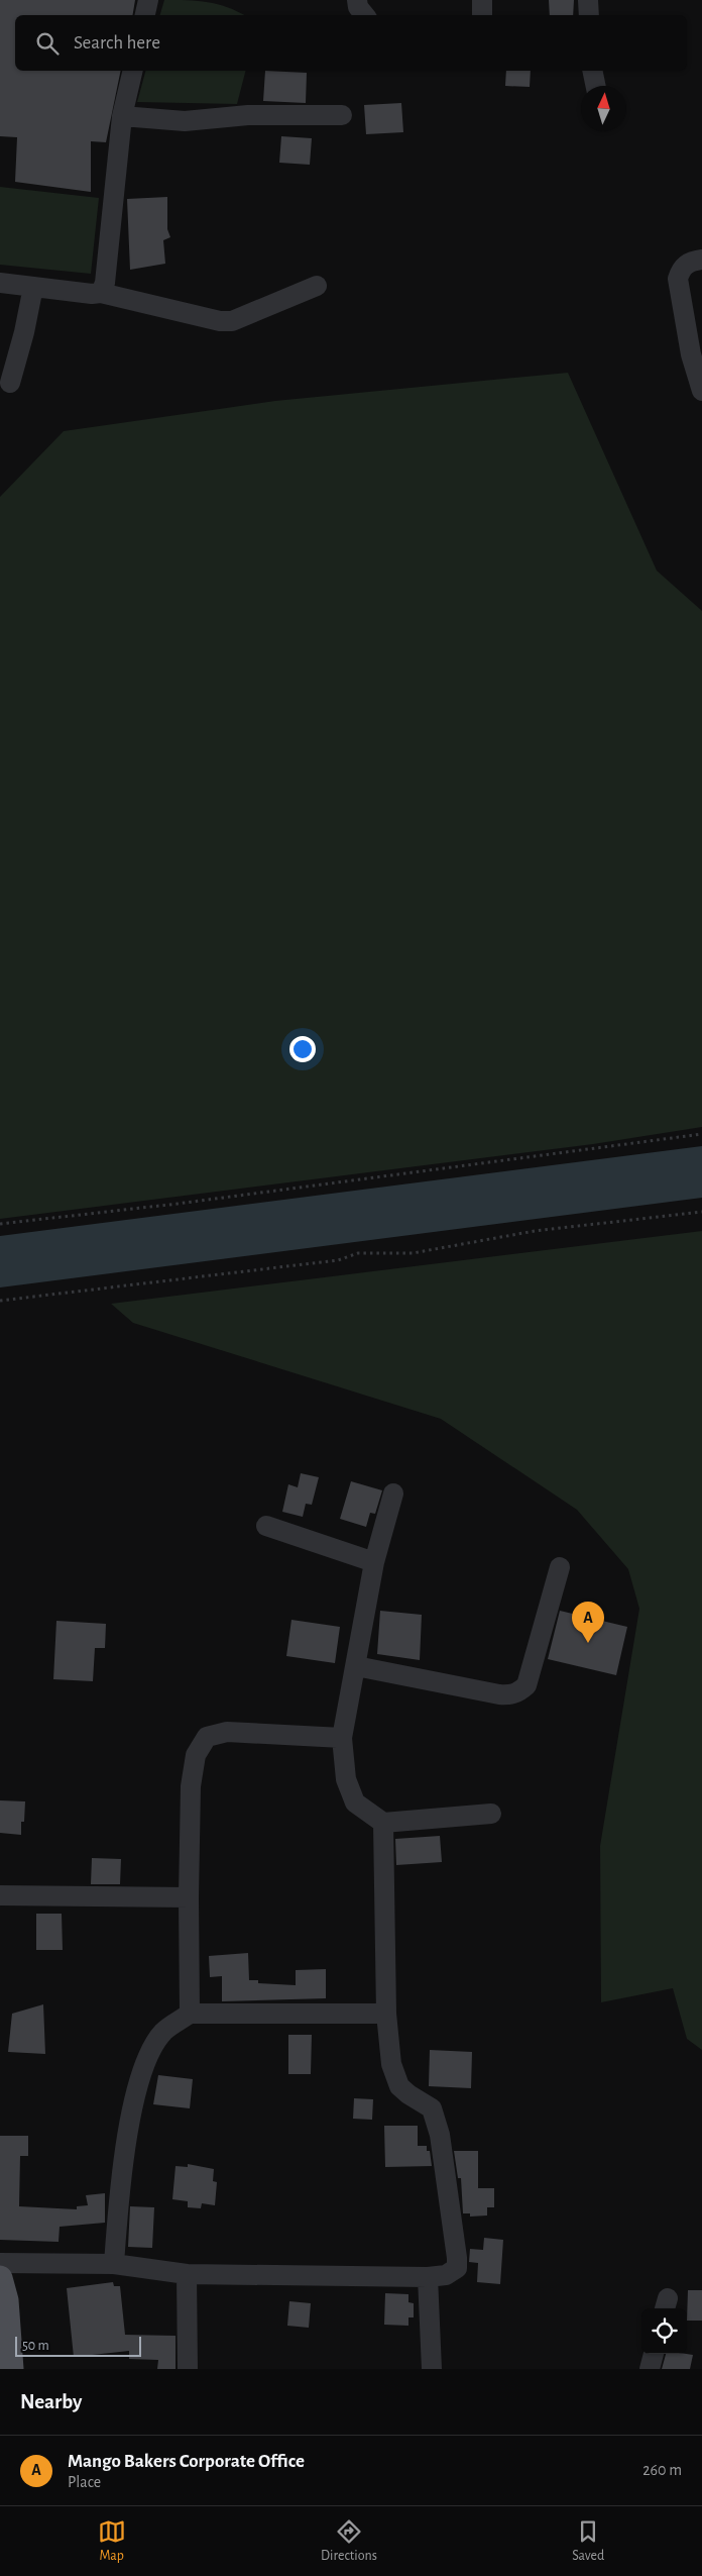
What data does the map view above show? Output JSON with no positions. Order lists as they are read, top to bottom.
{
  "scale_bar": "50 m",
  "north": "top",
  "page": {
    "search": "Search here",
    "pins": "A",
    "scale": "50 m",
    "heading": "Nearby",
    "list": [
      {
        "mark": "A",
        "name": "Mango Bakers Corporate Office",
        "note": "Place",
        "value": "260 m"
      }
    ],
    "nav": ["Map", "Directions", "Saved"]
  }
}
